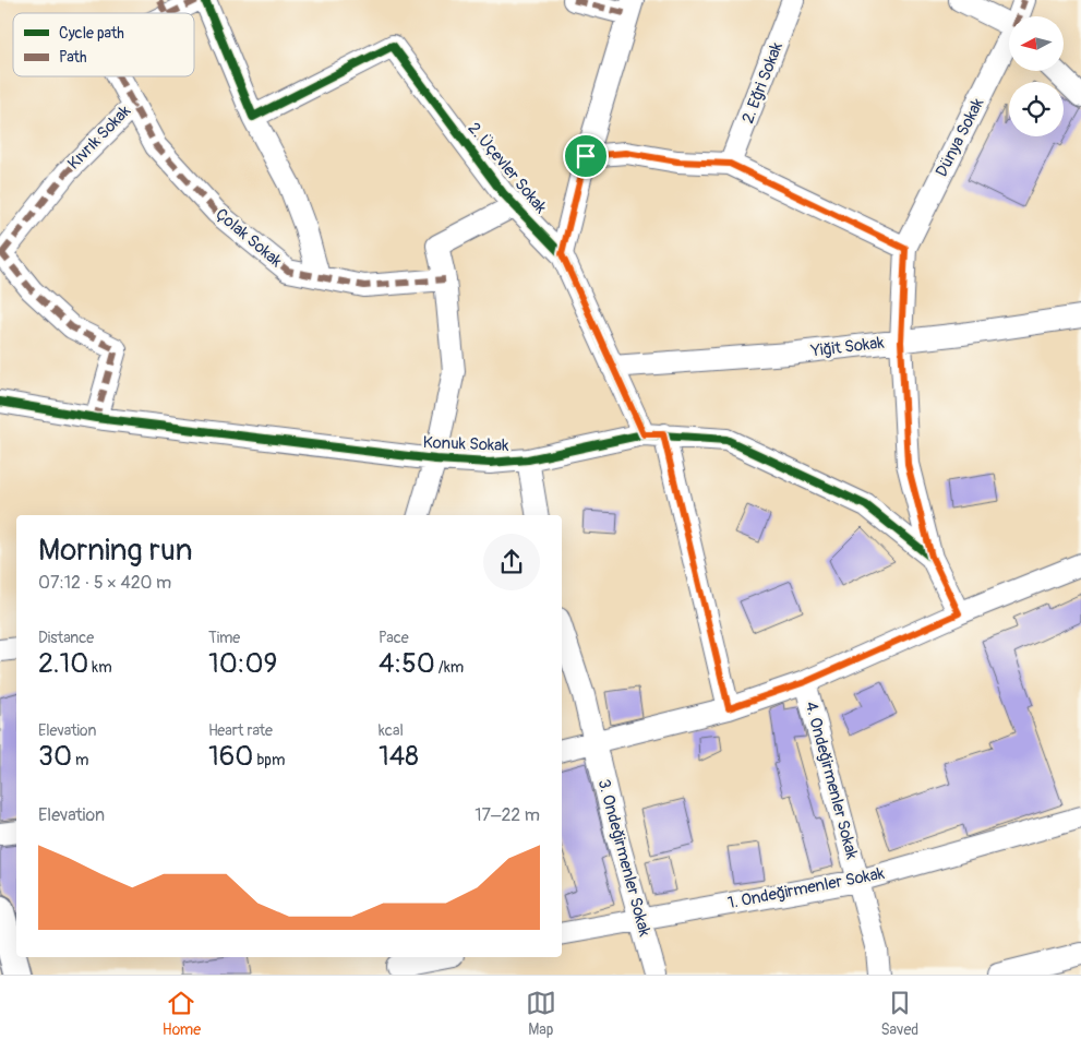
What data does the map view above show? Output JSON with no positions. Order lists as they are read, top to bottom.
{
  "streets": {
    "street": [
      "2. Eğri Sokak",
      "Kıvrık Sokak",
      "Dünya Sokak",
      "2. Üçevler Sokak",
      "Çolak Sokak",
      "Yiğit Sokak",
      "Konuk Sokak",
      "4. Ondeğirmenler Sokak",
      "3. Ondeğirmenler Sokak",
      "1. Ondeğirmenler Sokak"
    ]
  },
  "crossings": [
    ["Kıvrık Sokak", "Çolak Sokak"],
    ["2. Üçevler Sokak", "Yiğit Sokak"],
    ["2. Üçevler Sokak", "Konuk Sokak"],
    ["4. Ondeğirmenler Sokak", "1. Ondeğirmenler Sokak"],
    ["3. Ondeğirmenler Sokak", "1. Ondeğirmenler Sokak"]
  ],
  "legend": ["Cycle path", "Path"],
  "north": "left",
  "page": {
    "heading": ["Morning run", "07:12 · 5 × 420 m"],
    "stats": [
      ["Distance", "2.10 km"],
      ["Time", "10:09"],
      ["Pace", "4:50 /km"],
      ["Elevation", "30 m"],
      ["Heart rate", "160 bpm"],
      ["kcal", "148"]
    ],
    "chart": ["Elevation", "17–22 m"],
    "tabs": ["Home", "Map", "Saved"]
  }
}
